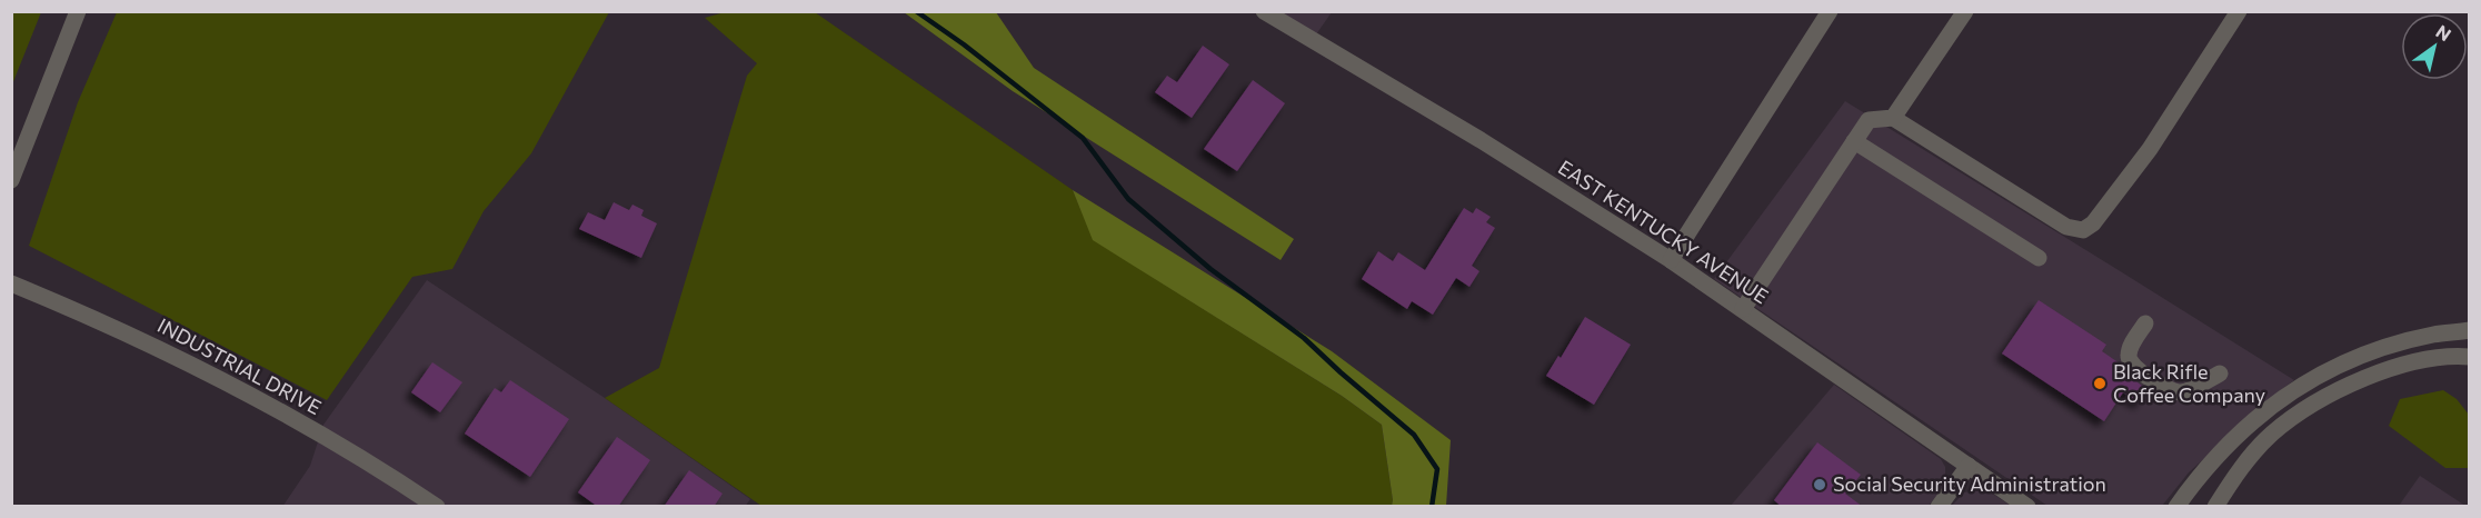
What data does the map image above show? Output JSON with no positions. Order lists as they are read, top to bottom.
{
  "streets": {
    "street": ["EAST KENTUCKY AVENUE", "INDUSTRIAL DRIVE"]
  },
  "places": ["Black Rifle Coffee Company", "Social Security Administration"],
  "north": "top right"
}
